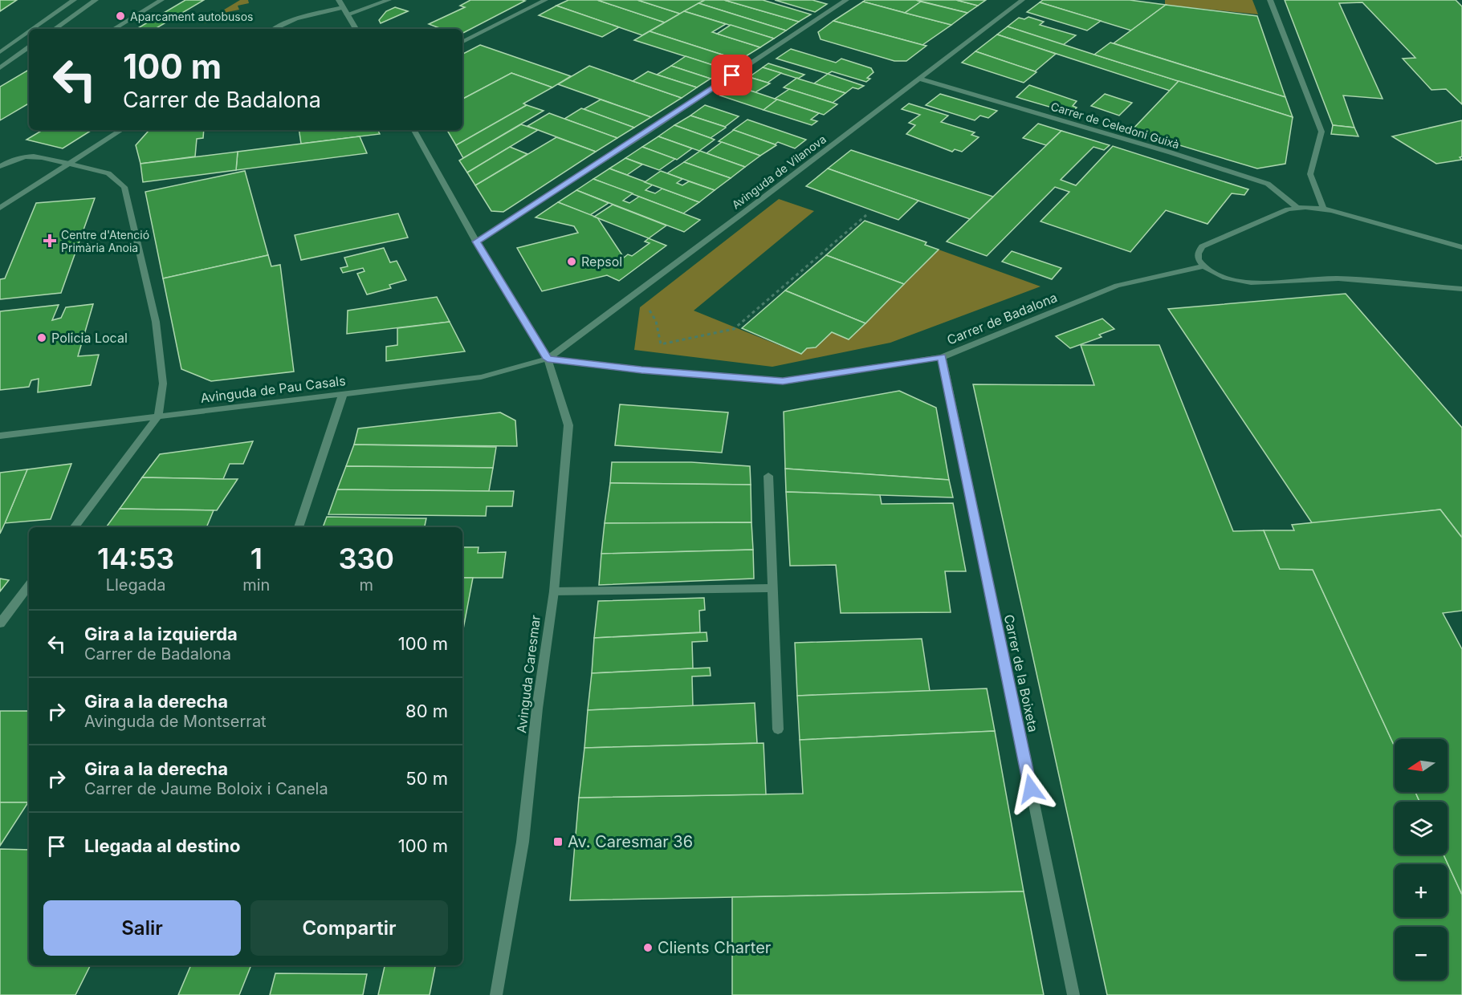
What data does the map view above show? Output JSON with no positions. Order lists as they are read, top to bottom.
{
  "streets": {
    "street": [
      "Carrer de Celedoni Guixà",
      "Avinguda de Vilanova",
      "Carrer de Badalona",
      "Avinguda de Pau Casals",
      "Carrer de la Boixeta",
      "Avinguda Caresmar"
    ]
  },
  "crossings": [
    ["Carrer de Celedoni Guixà", "Avinguda de Vilanova"],
    ["Avinguda de Vilanova", "Carrer de Badalona"],
    ["Avinguda de Vilanova", "Avinguda de Pau Casals"],
    ["Avinguda de Vilanova", "Avinguda Caresmar"],
    ["Carrer de Badalona", "Avinguda de Pau Casals"],
    ["Carrer de Badalona", "Carrer de la Boixeta"],
    ["Carrer de Badalona", "Avinguda Caresmar"],
    ["Avinguda de Pau Casals", "Avinguda Caresmar"]
  ],
  "places": {
    "other": [
      "Aparcament autobusos",
      "Repsol",
      "Policia Local",
      "Clients Charter"
    ],
    "health": ["Centre d'Atenció Primària Anoia"],
    "transit": ["Av. Caresmar 36"]
  },
  "north": "left",
  "page": {
    "turn": ["100 m", "Carrer de Badalona"],
    "eta": [
      "14:53",
      "Llegada",
      "1",
      "min",
      "330",
      "m"
    ],
    "list": [
      {
        "name": "Gira a la izquierda",
        "note": "Carrer de Badalona",
        "value": "100 m"
      },
      {
        "name": "Gira a la derecha",
        "note": "Avinguda de Montserrat",
        "value": "80 m"
      },
      {
        "name": "Gira a la derecha",
        "note": "Carrer de Jaume Boloix i Canela",
        "value": "50 m"
      },
      {
        "name": "Llegada al destino",
        "value": "100 m"
      }
    ],
    "map_buttons": ["+", "−"],
    "buttons": ["Salir", "Compartir"]
  }
}
